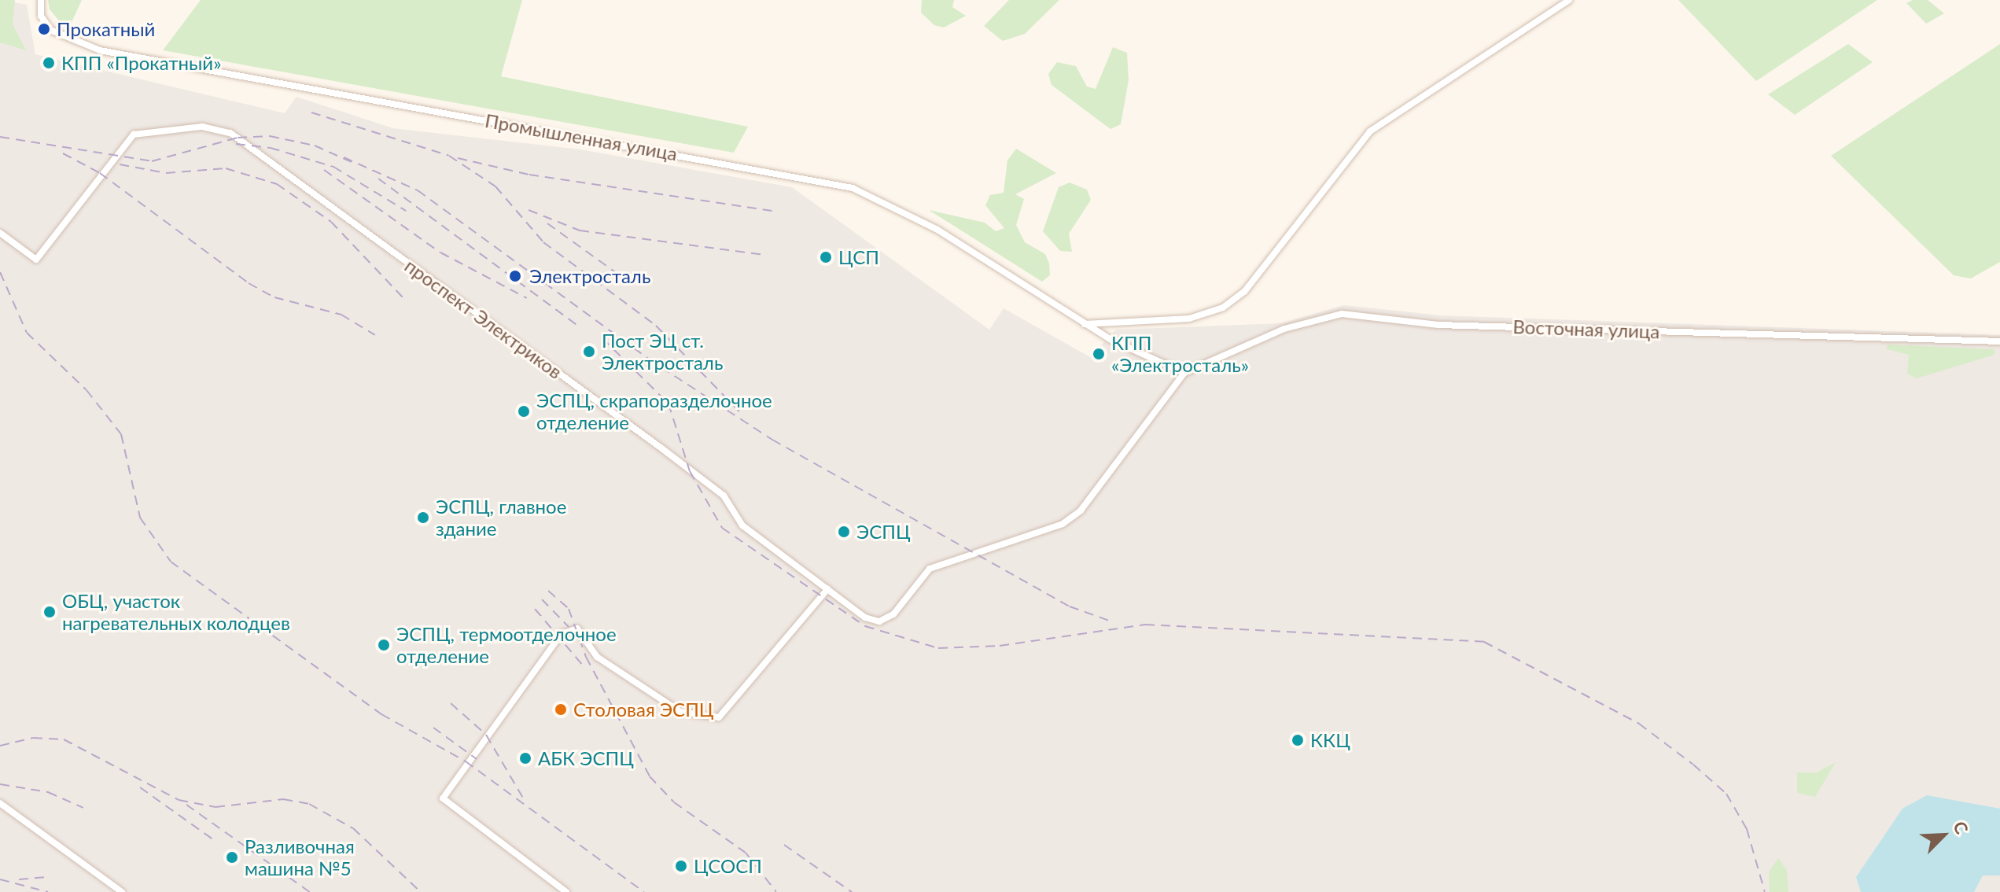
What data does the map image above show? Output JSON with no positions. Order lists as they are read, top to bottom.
{
  "streets": {
    "street": ["Промышленная улица", "проспект Электриков", "Восточная улица"]
  },
  "crossings": [
    ["Промышленная улица", "проспект Электриков"],
    ["Промышленная улица", "Восточная улица"],
    ["проспект Электриков", "Восточная улица"]
  ],
  "places": [
    "Прокатный",
    "КПП «Прокатный»",
    "ЦСП",
    "Электросталь",
    "Пост ЭЦ ст. Электросталь",
    "КПП «Электросталь»",
    "ЭСПЦ, скрапоразделочное отделение",
    "ЭСПЦ, главное здание",
    "ЭСПЦ",
    "ОБЦ, участок нагревательных колодцев",
    "ЭСПЦ, термоотделочное отделение",
    "Столовая ЭСПЦ",
    "ККЦ",
    "АБК ЭСПЦ",
    "Разливочная машина №5",
    "ЦСОСП"
  ],
  "north": "top right"
}
